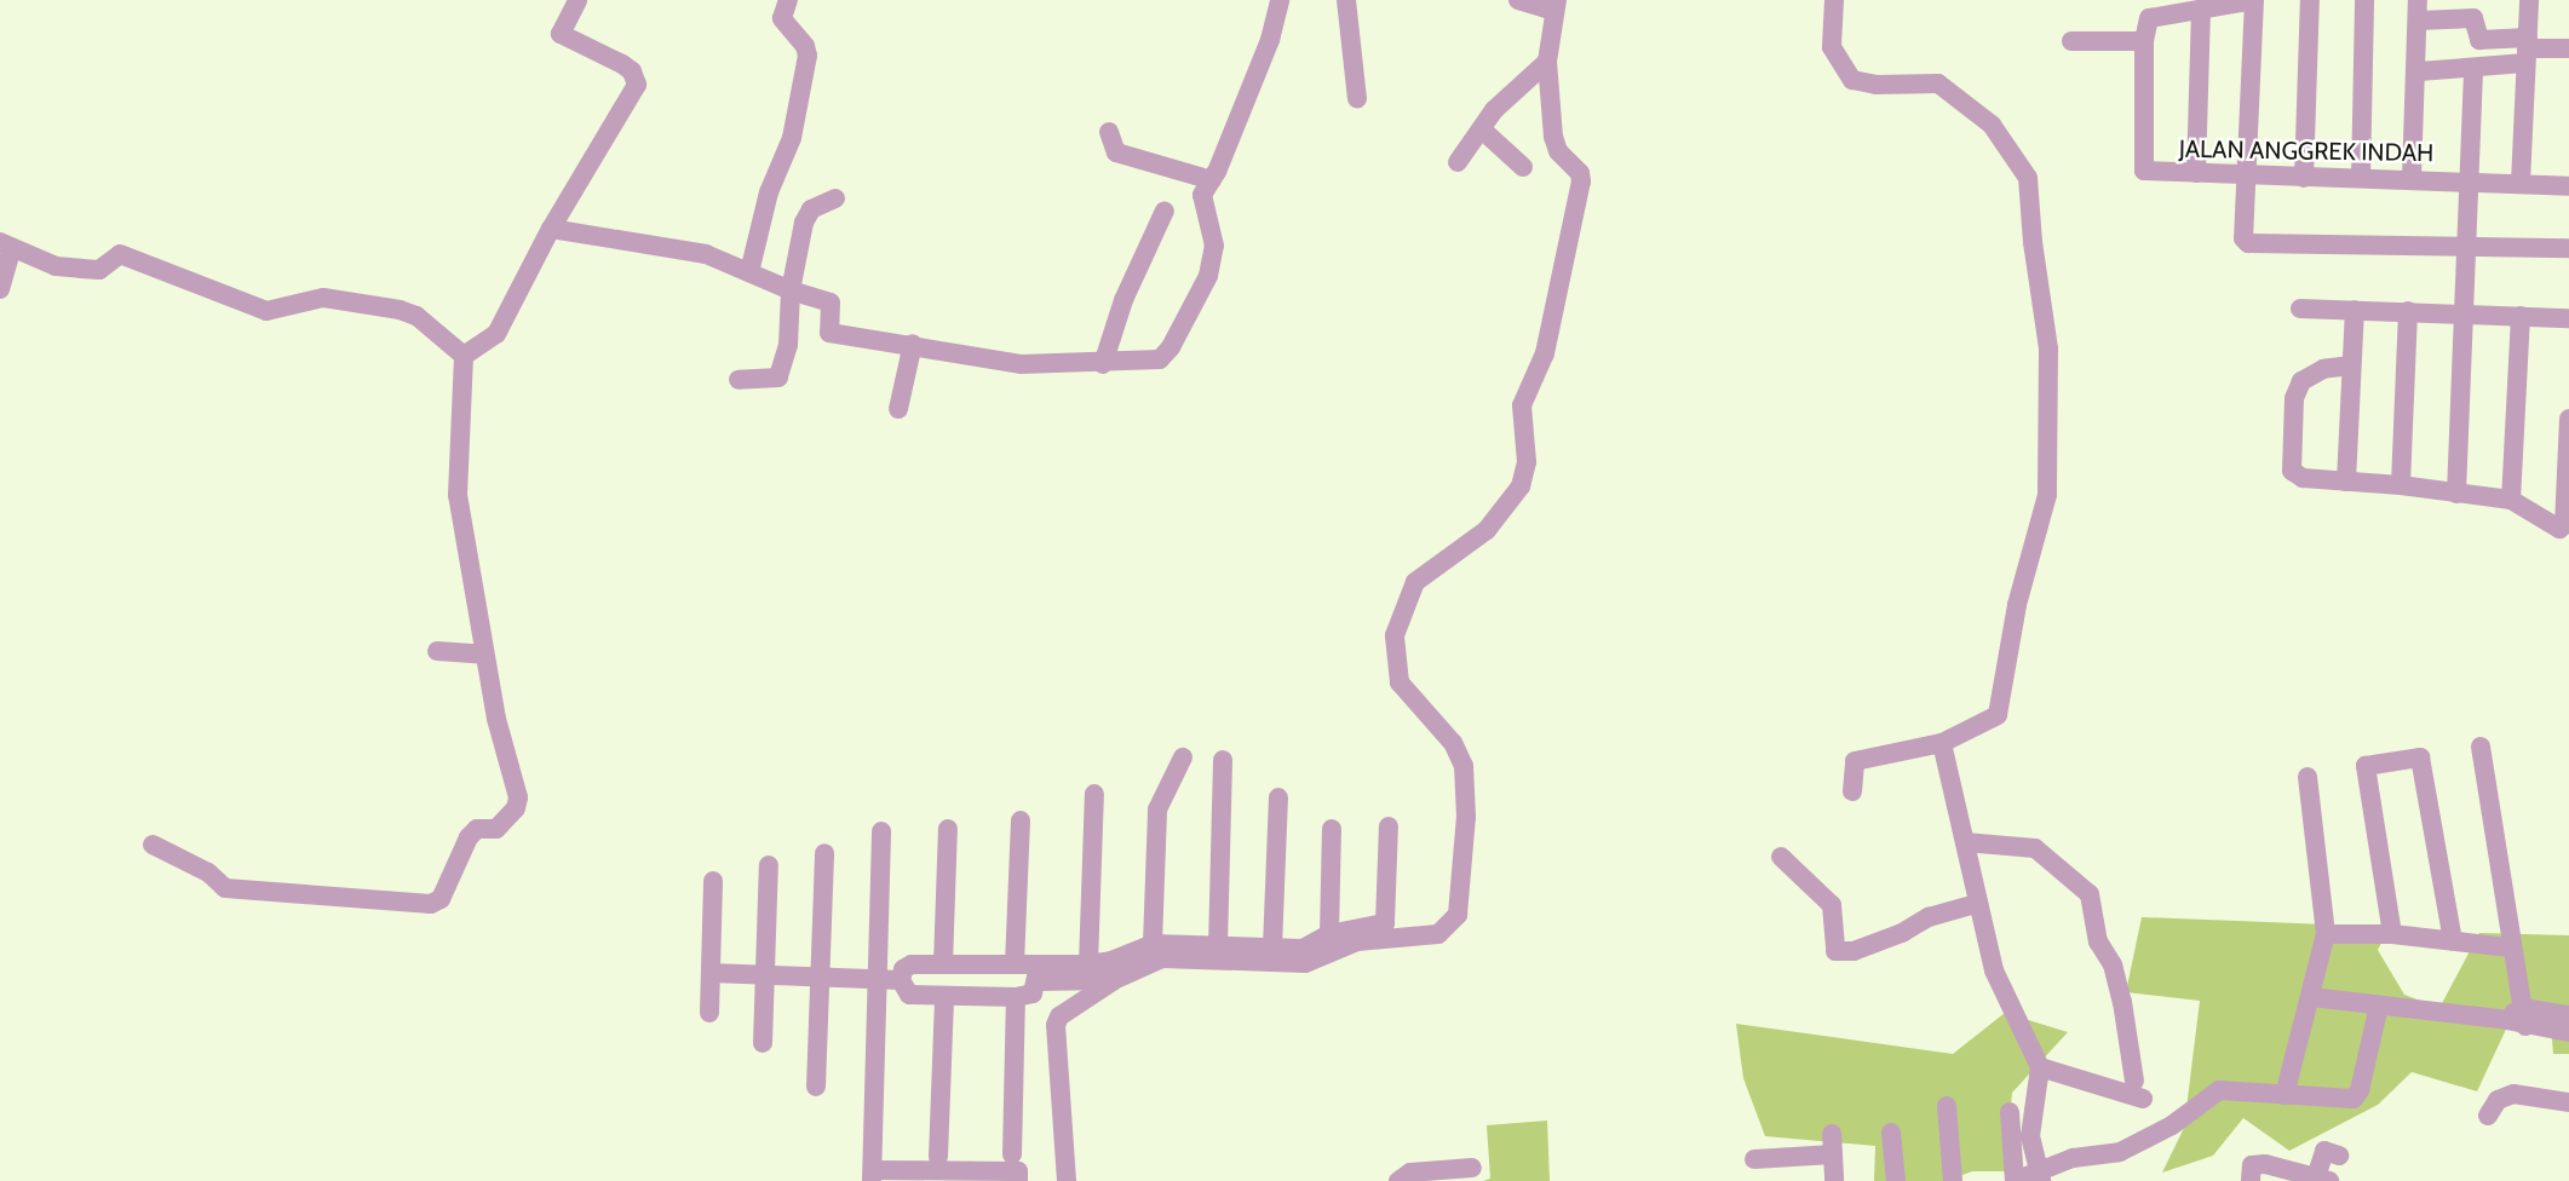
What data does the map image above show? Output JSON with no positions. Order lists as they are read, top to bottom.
{
  "streets": {
    "street": ["JALAN ANGGREK INDAH"]
  }
}
